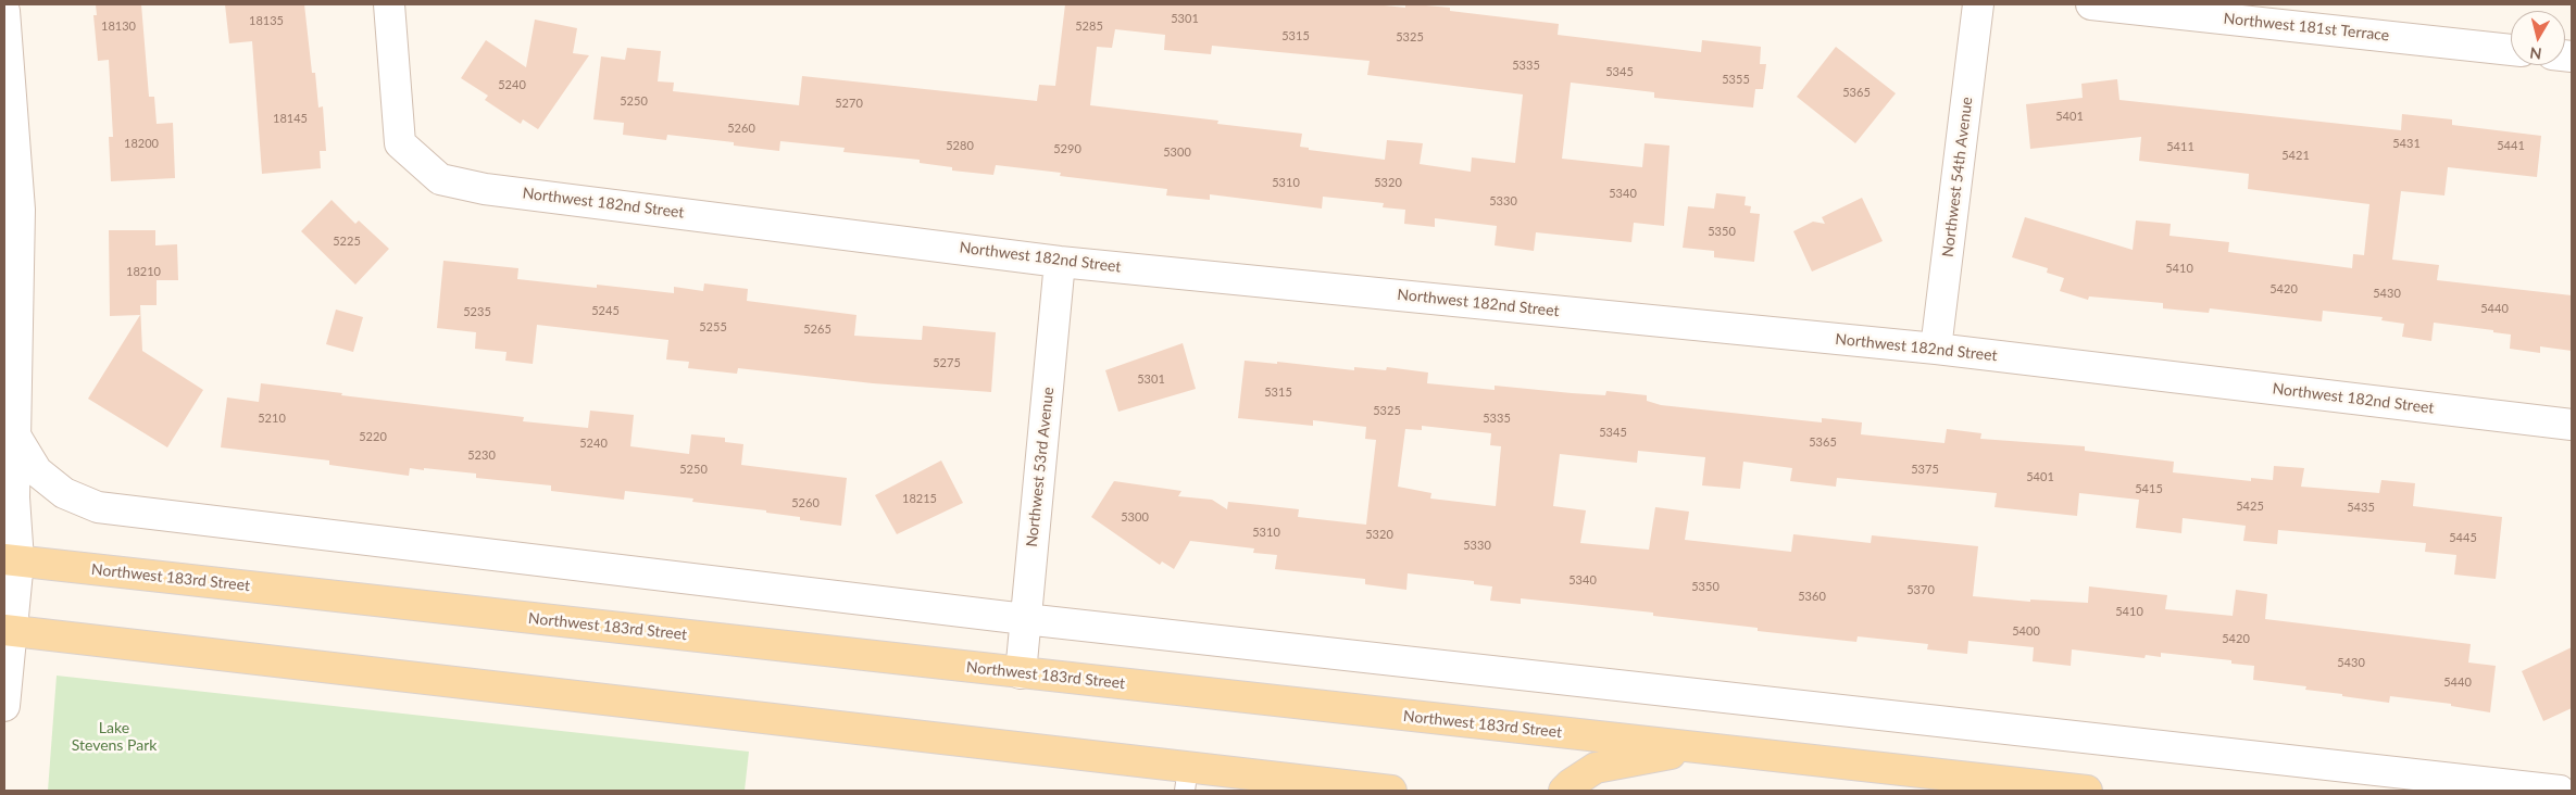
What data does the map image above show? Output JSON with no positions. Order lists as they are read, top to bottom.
{
  "streets": {
    "main road": ["Northwest 183rd Street"],
    "street": [
      "Northwest 181st Terrace",
      "Northwest 54th Avenue",
      "Northwest 182nd Street",
      "Northwest 53rd Avenue"
    ]
  },
  "crossings": [
    ["Northwest 54th Avenue", "Northwest 182nd Street"],
    ["Northwest 182nd Street", "Northwest 53rd Avenue"],
    ["Northwest 53rd Avenue", "Northwest 183rd Street"]
  ],
  "parks": ["Lake Stevens Park"],
  "house_numbers": [
    "5301",
    "18135",
    "18130",
    "5285",
    "5315",
    "5325",
    "5335",
    "5345",
    "5355",
    "5240",
    "5365",
    "5250",
    "5270",
    "5401",
    "18145",
    "5260",
    "18200",
    "5431",
    "5280",
    "5441",
    "5411",
    "5290",
    "5300",
    "5421",
    "5310",
    "5320",
    "5340",
    "5330",
    "5350",
    "5225",
    "5410",
    "18210",
    "5420",
    "5430",
    "5440",
    "5245",
    "5235",
    "5255",
    "5265",
    "5275",
    "5301",
    "5315",
    "5325",
    "5210",
    "5335",
    "5345",
    "5220",
    "5365",
    "5240",
    "5230",
    "5250",
    "5375",
    "5401",
    "5415",
    "18215",
    "5260",
    "5425",
    "5435",
    "5300",
    "5310",
    "5320",
    "5445",
    "5330",
    "5340",
    "5350",
    "5370",
    "5360",
    "5410",
    "5400",
    "5420",
    "5430",
    "5440"
  ],
  "north": "bottom"
}
